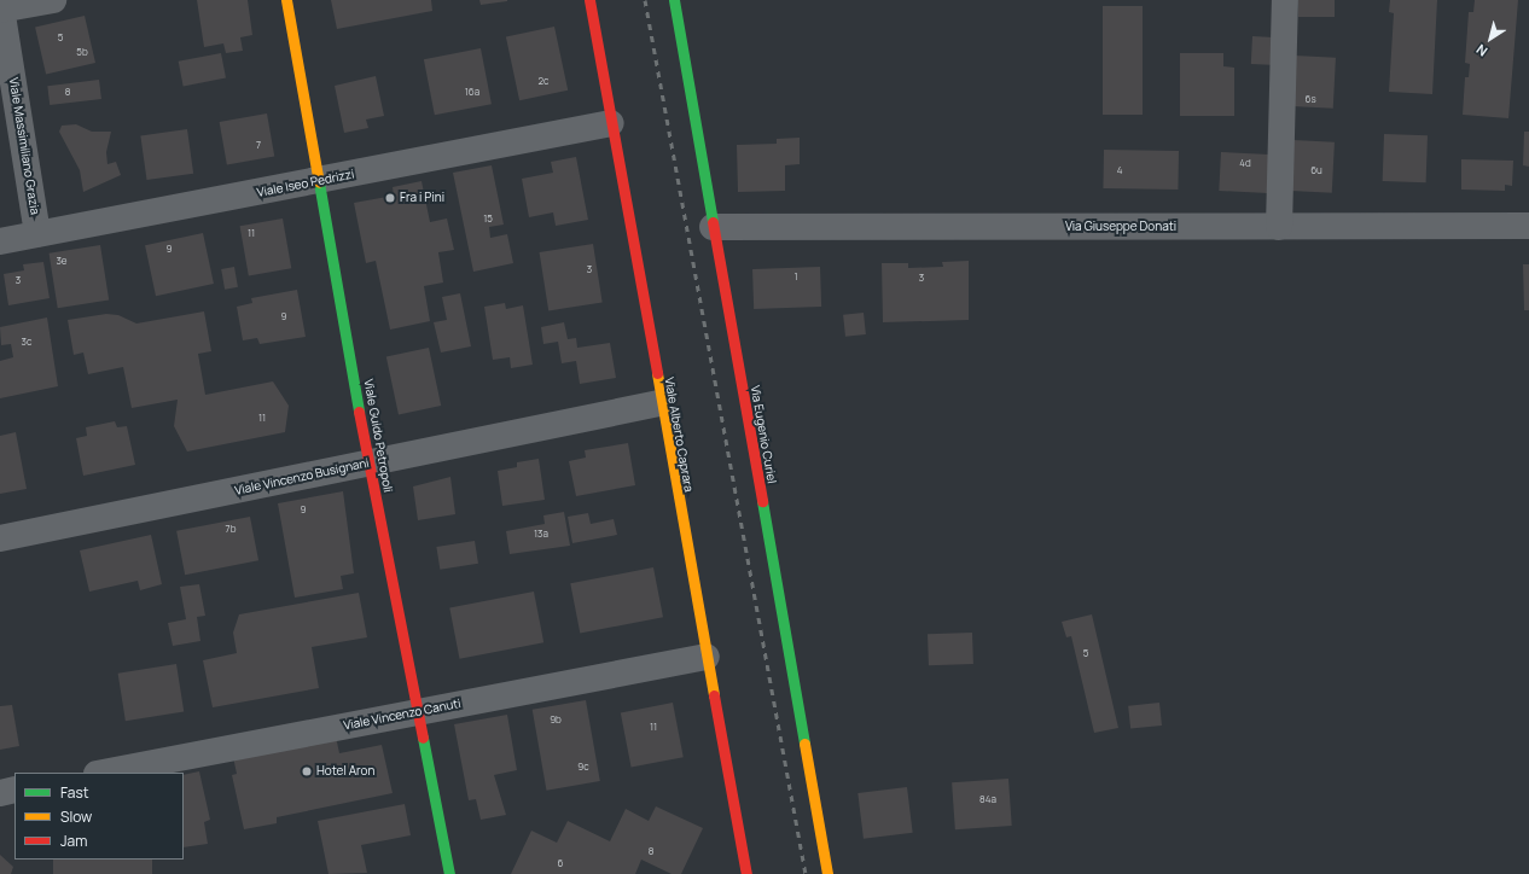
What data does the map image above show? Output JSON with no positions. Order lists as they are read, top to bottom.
{
  "streets": {
    "street": [
      "Viale Massimiliano Grazia",
      "Viale Iseo Pedrizzi",
      "Via Giuseppe Donati",
      "Viale Alberto Caprara",
      "Via Eugenio Curiel",
      "Viale Guido Petropoli",
      "Viale Vincenzo Busignani",
      "Viale Vincenzo Canuti"
    ]
  },
  "crossings": [
    ["Viale Massimiliano Grazia", "Viale Iseo Pedrizzi"],
    ["Viale Iseo Pedrizzi", "Viale Alberto Caprara"],
    ["Viale Iseo Pedrizzi", "Viale Guido Petropoli"],
    ["Via Giuseppe Donati", "Via Eugenio Curiel"],
    ["Viale Alberto Caprara", "Viale Vincenzo Busignani"],
    ["Viale Alberto Caprara", "Viale Vincenzo Canuti"],
    ["Viale Guido Petropoli", "Viale Vincenzo Busignani"],
    ["Viale Guido Petropoli", "Viale Vincenzo Canuti"]
  ],
  "places": ["Fra i Pini", "Hotel Aron"],
  "house_numbers": [
    "5",
    "5b",
    "2c",
    "8",
    "16a",
    "6s",
    "7",
    "4d",
    "4",
    "6u",
    "15",
    "11",
    "9",
    "3e",
    "3",
    "1",
    "3",
    "3",
    "9",
    "3c",
    "11",
    "9",
    "7b",
    "13a",
    "5",
    "9b",
    "11",
    "9c",
    "84a",
    "8",
    "6"
  ],
  "legend": ["Fast", "Slow", "Jam"],
  "north": "bottom left"
}
